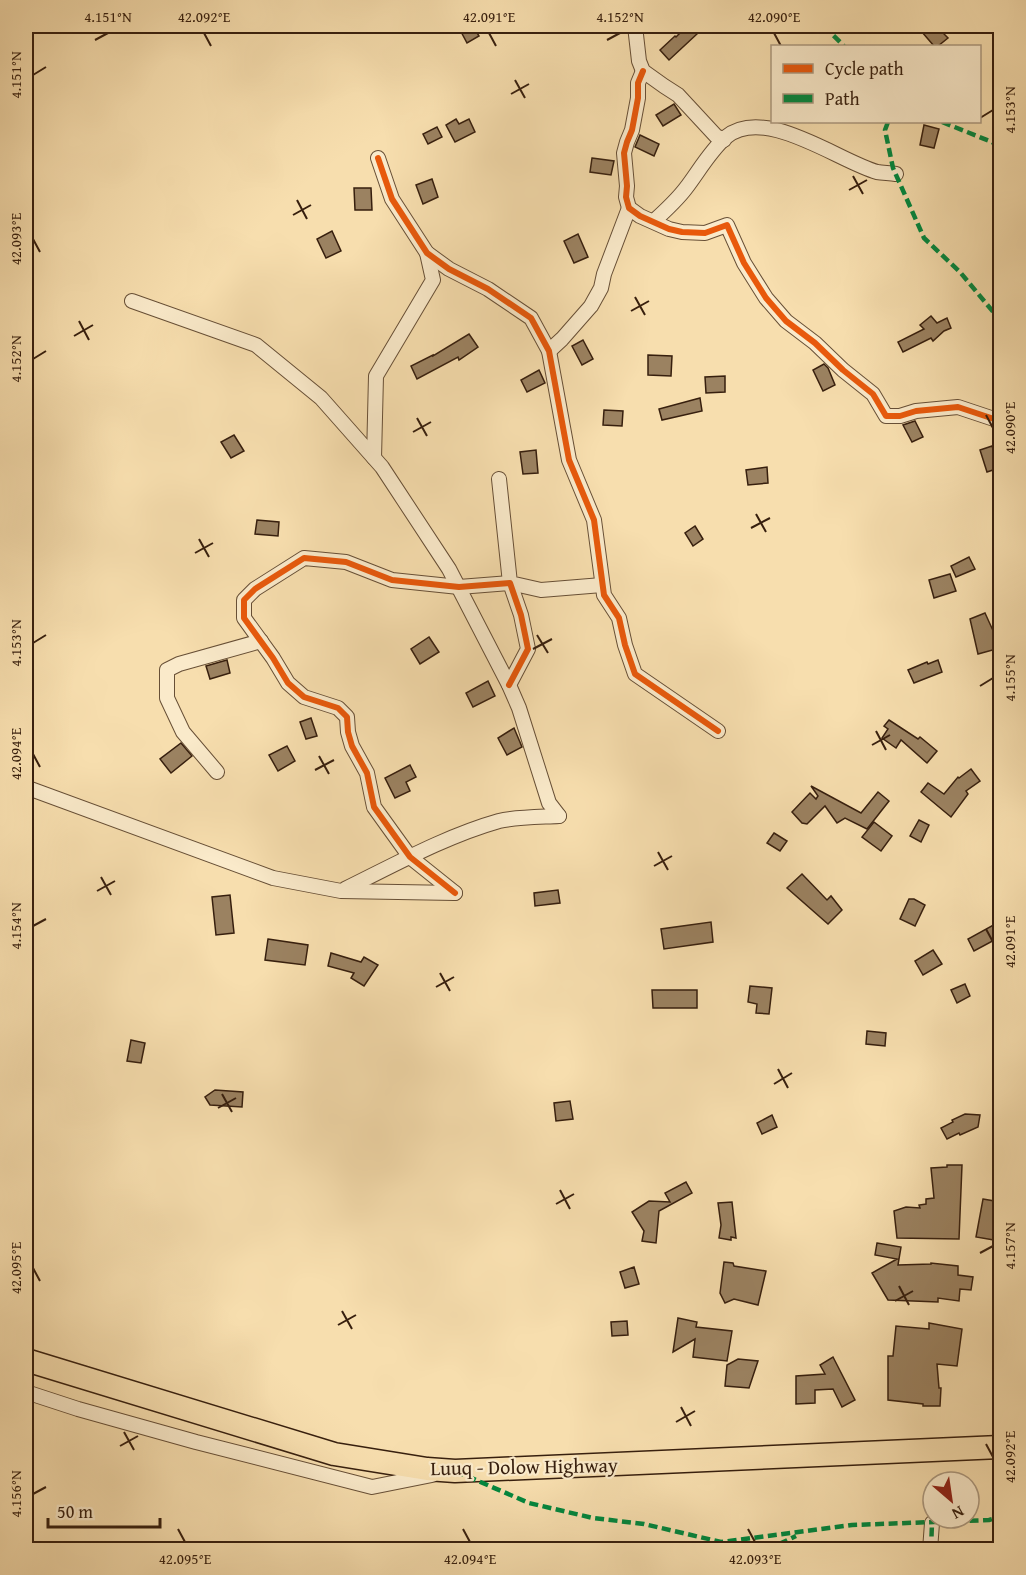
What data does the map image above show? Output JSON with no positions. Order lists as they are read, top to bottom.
{
  "streets": {
    "main road": ["Luuq - Dolow Highway"]
  },
  "legend": ["Cycle path", "Path"],
  "scale_bar": "50 m",
  "north": "bottom right",
  "coordinates": [
    "4.151°N",
    "42.092°E",
    "42.091°E",
    "4.152°N",
    "42.090°E",
    "4.153°N",
    "42.093°E",
    "4.155°N",
    "42.094°E",
    "4.154°N",
    "4.157°N",
    "42.095°E",
    "4.156°N"
  ]
}
